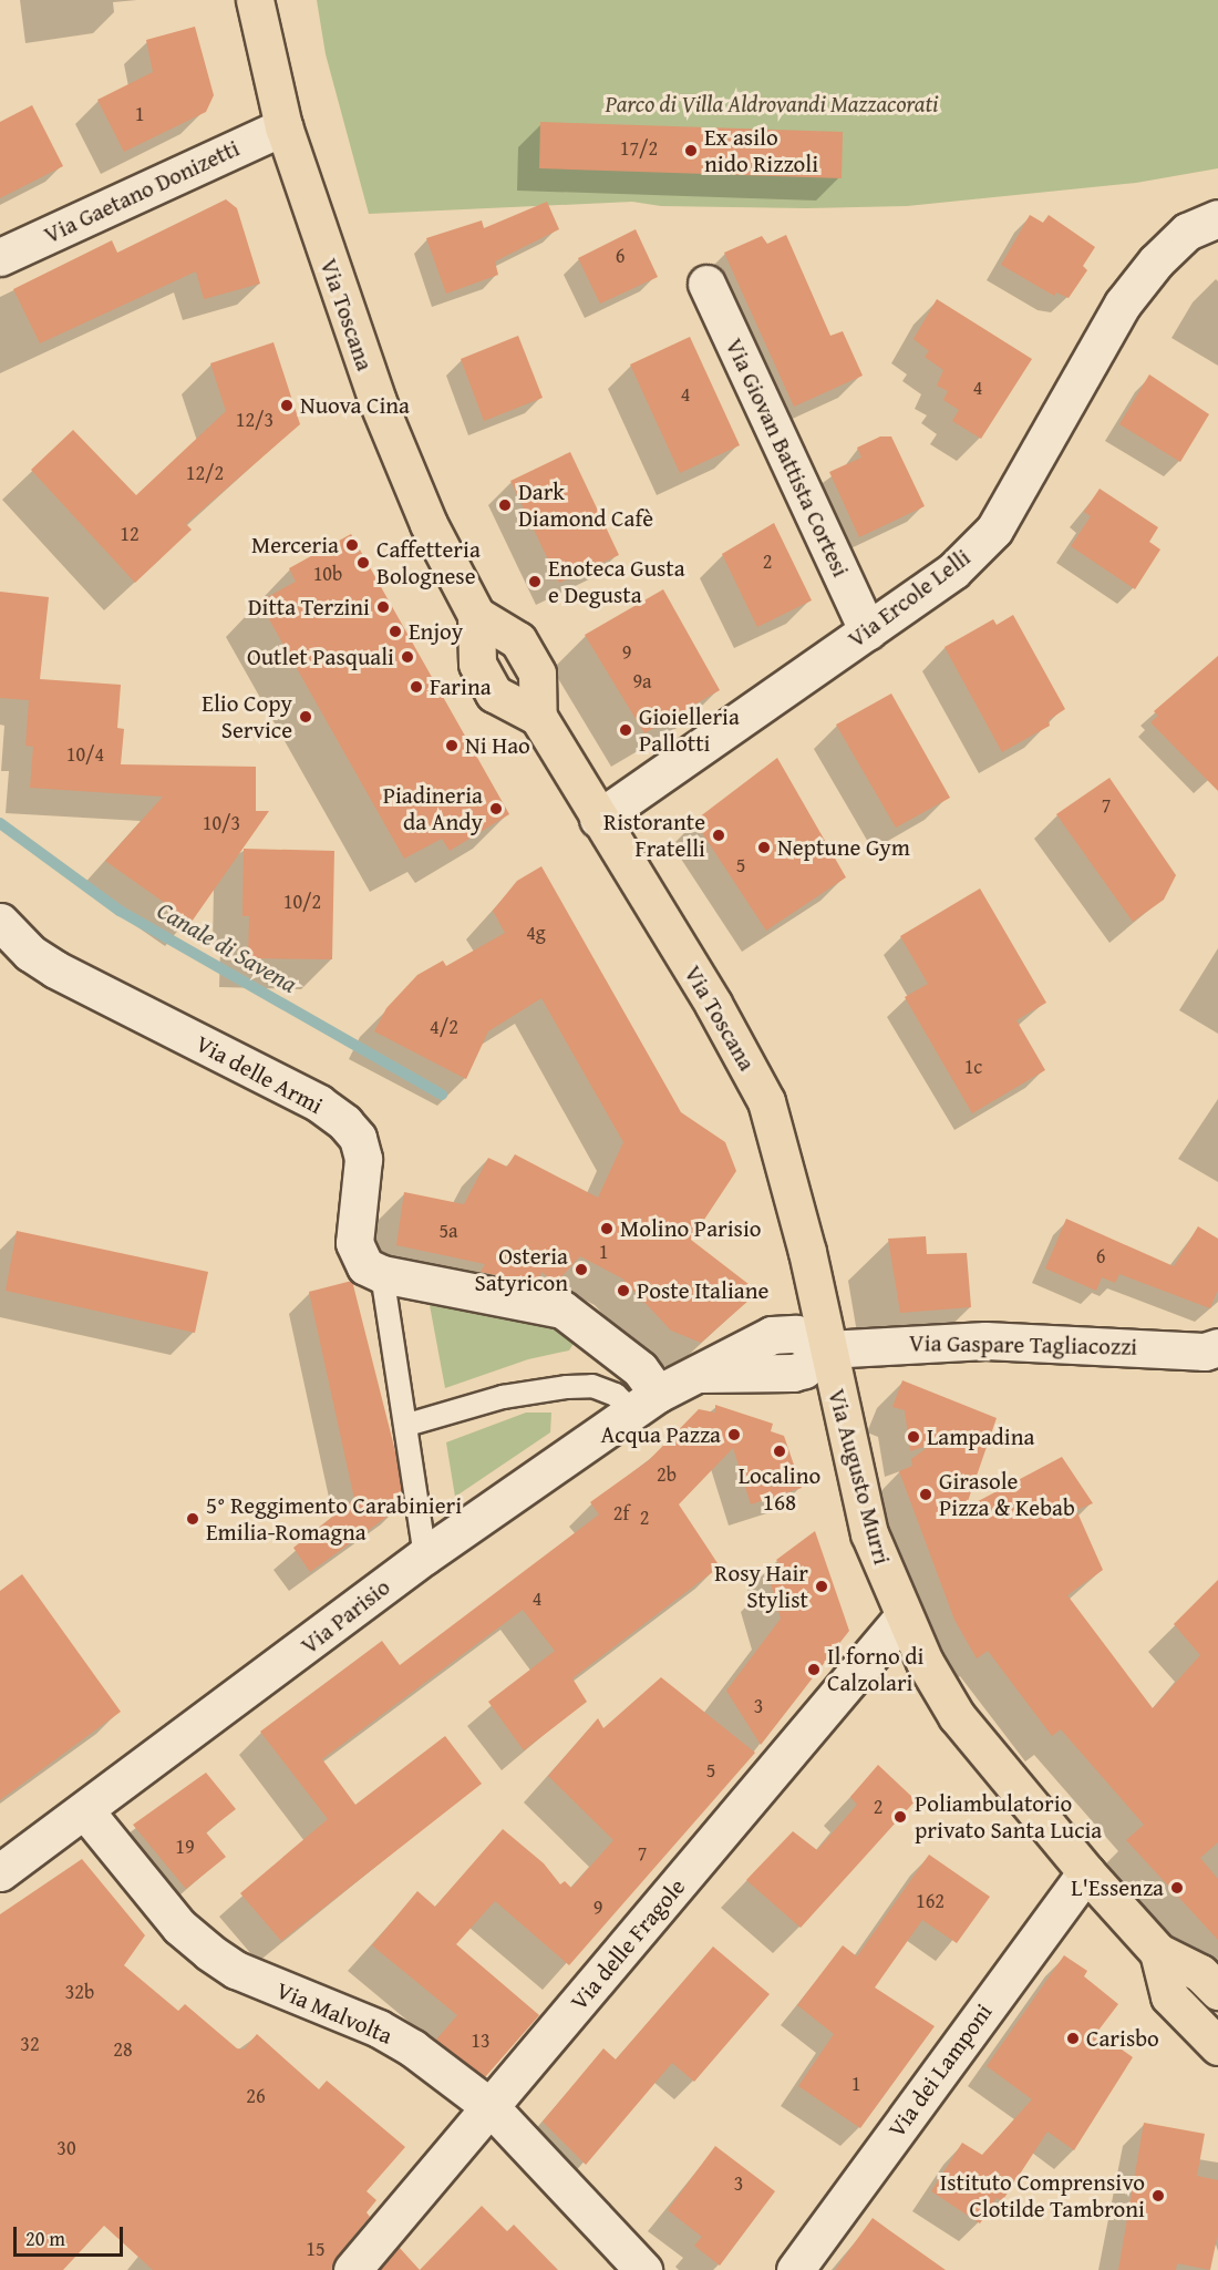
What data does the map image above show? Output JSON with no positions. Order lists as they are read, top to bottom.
{
  "streets": {
    "main road": ["Via Toscana", "Via Augusto Murri"],
    "street": [
      "Via Gaetano Donizetti",
      "Via Giovan Battista Cortesi",
      "Via Ercole Lelli",
      "Via delle Armi",
      "Via Gaspare Tagliacozzi",
      "Via Parisio",
      "Via delle Fragole",
      "Via Malvolta",
      "Via dei Lamponi"
    ]
  },
  "crossings": [
    ["Via Gaetano Donizetti", "Via Toscana"],
    ["Via Toscana", "Via Ercole Lelli"],
    ["Via Toscana", "Via Gaspare Tagliacozzi"],
    ["Via Toscana", "Via Augusto Murri"],
    ["Via Toscana", "Via Parisio"],
    ["Via Giovan Battista Cortesi", "Via Ercole Lelli"],
    ["Via Gaspare Tagliacozzi", "Via Augusto Murri"],
    ["Via Gaspare Tagliacozzi", "Via Parisio"],
    ["Via Augusto Murri", "Via Parisio"],
    ["Via Augusto Murri", "Via delle Fragole"],
    ["Via Augusto Murri", "Via dei Lamponi"],
    ["Via Parisio", "Via Malvolta"],
    ["Via delle Fragole", "Via Malvolta"]
  ],
  "water": ["Canale di Savena"],
  "parks": ["Parco di Villa Aldrovandi Mazzacorati"],
  "places": [
    "Ex asilo nido Rizzoli",
    "Nuova Cina",
    "Dark Diamond Cafè",
    "Merceria",
    "Caffetteria Bolognese",
    "Enoteca Gusta e Degusta",
    "Ditta Terzini",
    "Enjoy",
    "Outlet Pasquali",
    "Farina",
    "Elio Copy Service",
    "Gioielleria Pallotti",
    "Ni Hao",
    "Piadineria da Andy",
    "Ristorante Fratelli",
    "Neptune Gym",
    "Molino Parisio",
    "Osteria Satyricon",
    "Poste Italiane",
    "Acqua Pazza",
    "Lampadina",
    "Localino 168",
    "Girasole Pizza & Kebab",
    "5° Reggimento Carabinieri Emilia-Romagna",
    "Rosy Hair Stylist",
    "Il forno di Calzolari",
    "Poliambulatorio privato Santa Lucia",
    "L'Essenza",
    "Carisbo",
    "Istituto Comprensivo Clotilde Tambroni"
  ],
  "house_numbers": [
    "1",
    "17/2",
    "6",
    "4",
    "4",
    "12/3",
    "12/2",
    "12",
    "2",
    "10b",
    "9",
    "9a",
    "10/4",
    "7",
    "10/3",
    "5",
    "10/2",
    "4g",
    "4/2",
    "1c",
    "5a",
    "1",
    "6",
    "2b",
    "2f",
    "2",
    "4",
    "3",
    "5",
    "2",
    "19",
    "7",
    "162",
    "9",
    "32b",
    "13",
    "32",
    "28",
    "1",
    "26",
    "30",
    "3",
    "15"
  ],
  "scale_bar": "20 m"
}
